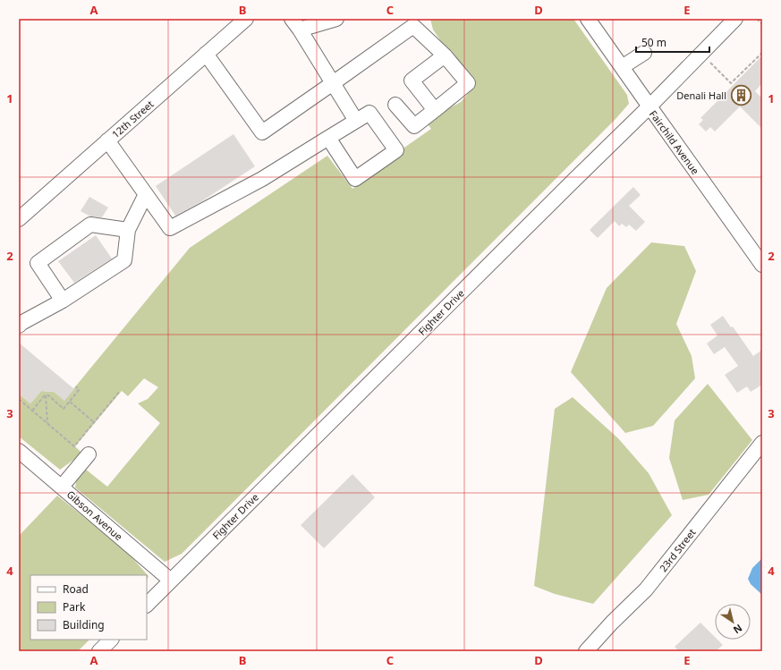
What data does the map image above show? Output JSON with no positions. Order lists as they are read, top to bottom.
{
  "streets": {
    "street": [
      "12th Street",
      "Fairchild Avenue",
      "Fighter Drive",
      "Gibson Avenue",
      "23rd Street"
    ]
  },
  "crossings": [
    ["Fairchild Avenue", "Fighter Drive"],
    ["Fighter Drive", "Gibson Avenue"]
  ],
  "places": {
    "building": ["Denali Hall"]
  },
  "legend": ["Road", "Park", "Building"],
  "scale_bar": "50 m",
  "north": "bottom right",
  "grid": {
    "columns": [
      "A",
      "B",
      "C",
      "D",
      "E"
    ],
    "rows": [
      "1",
      "2",
      "3",
      "4"
    ]
  }
}
